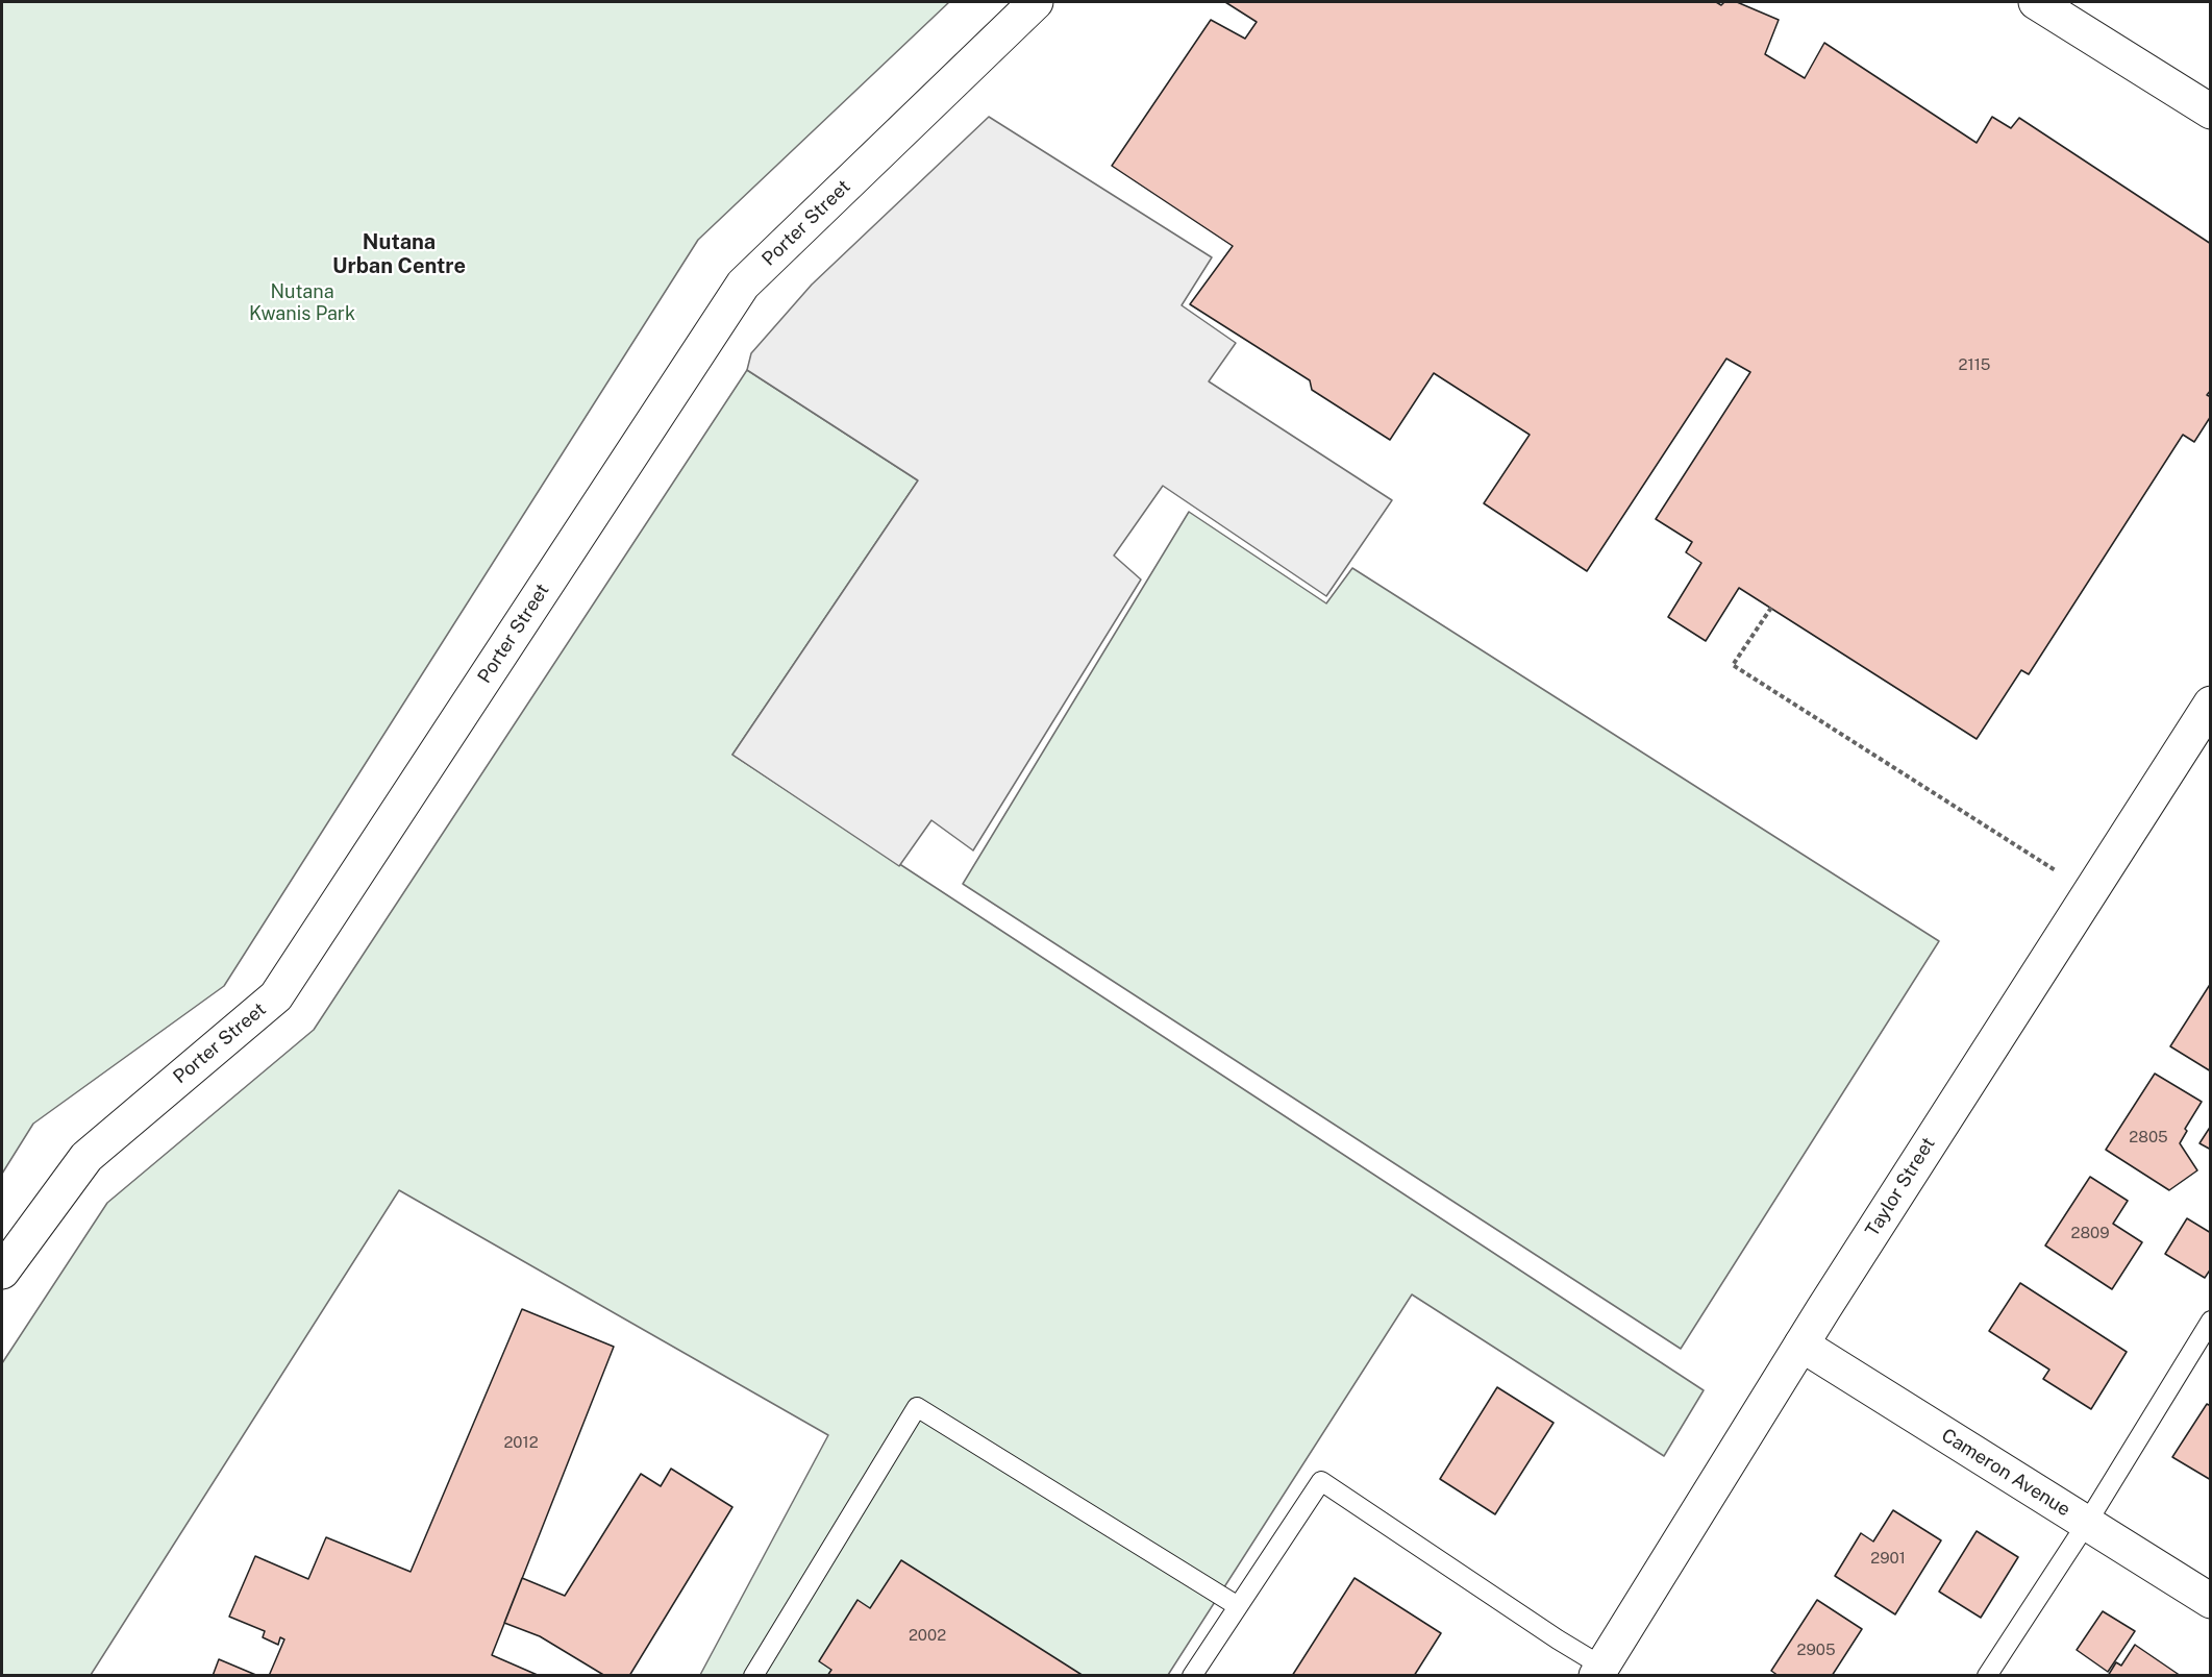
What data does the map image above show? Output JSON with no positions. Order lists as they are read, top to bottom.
{
  "streets": {
    "street": ["Porter Street", "Taylor Street", "Cameron Avenue"]
  },
  "crossings": [
    ["Taylor Street", "Cameron Avenue"]
  ],
  "districts": ["Nutana Urban Centre"],
  "parks": ["Nutana Kwanis Park"],
  "house_numbers": [
    "2115",
    "2805",
    "2809",
    "2012",
    "2901",
    "2002",
    "2905"
  ]
}
